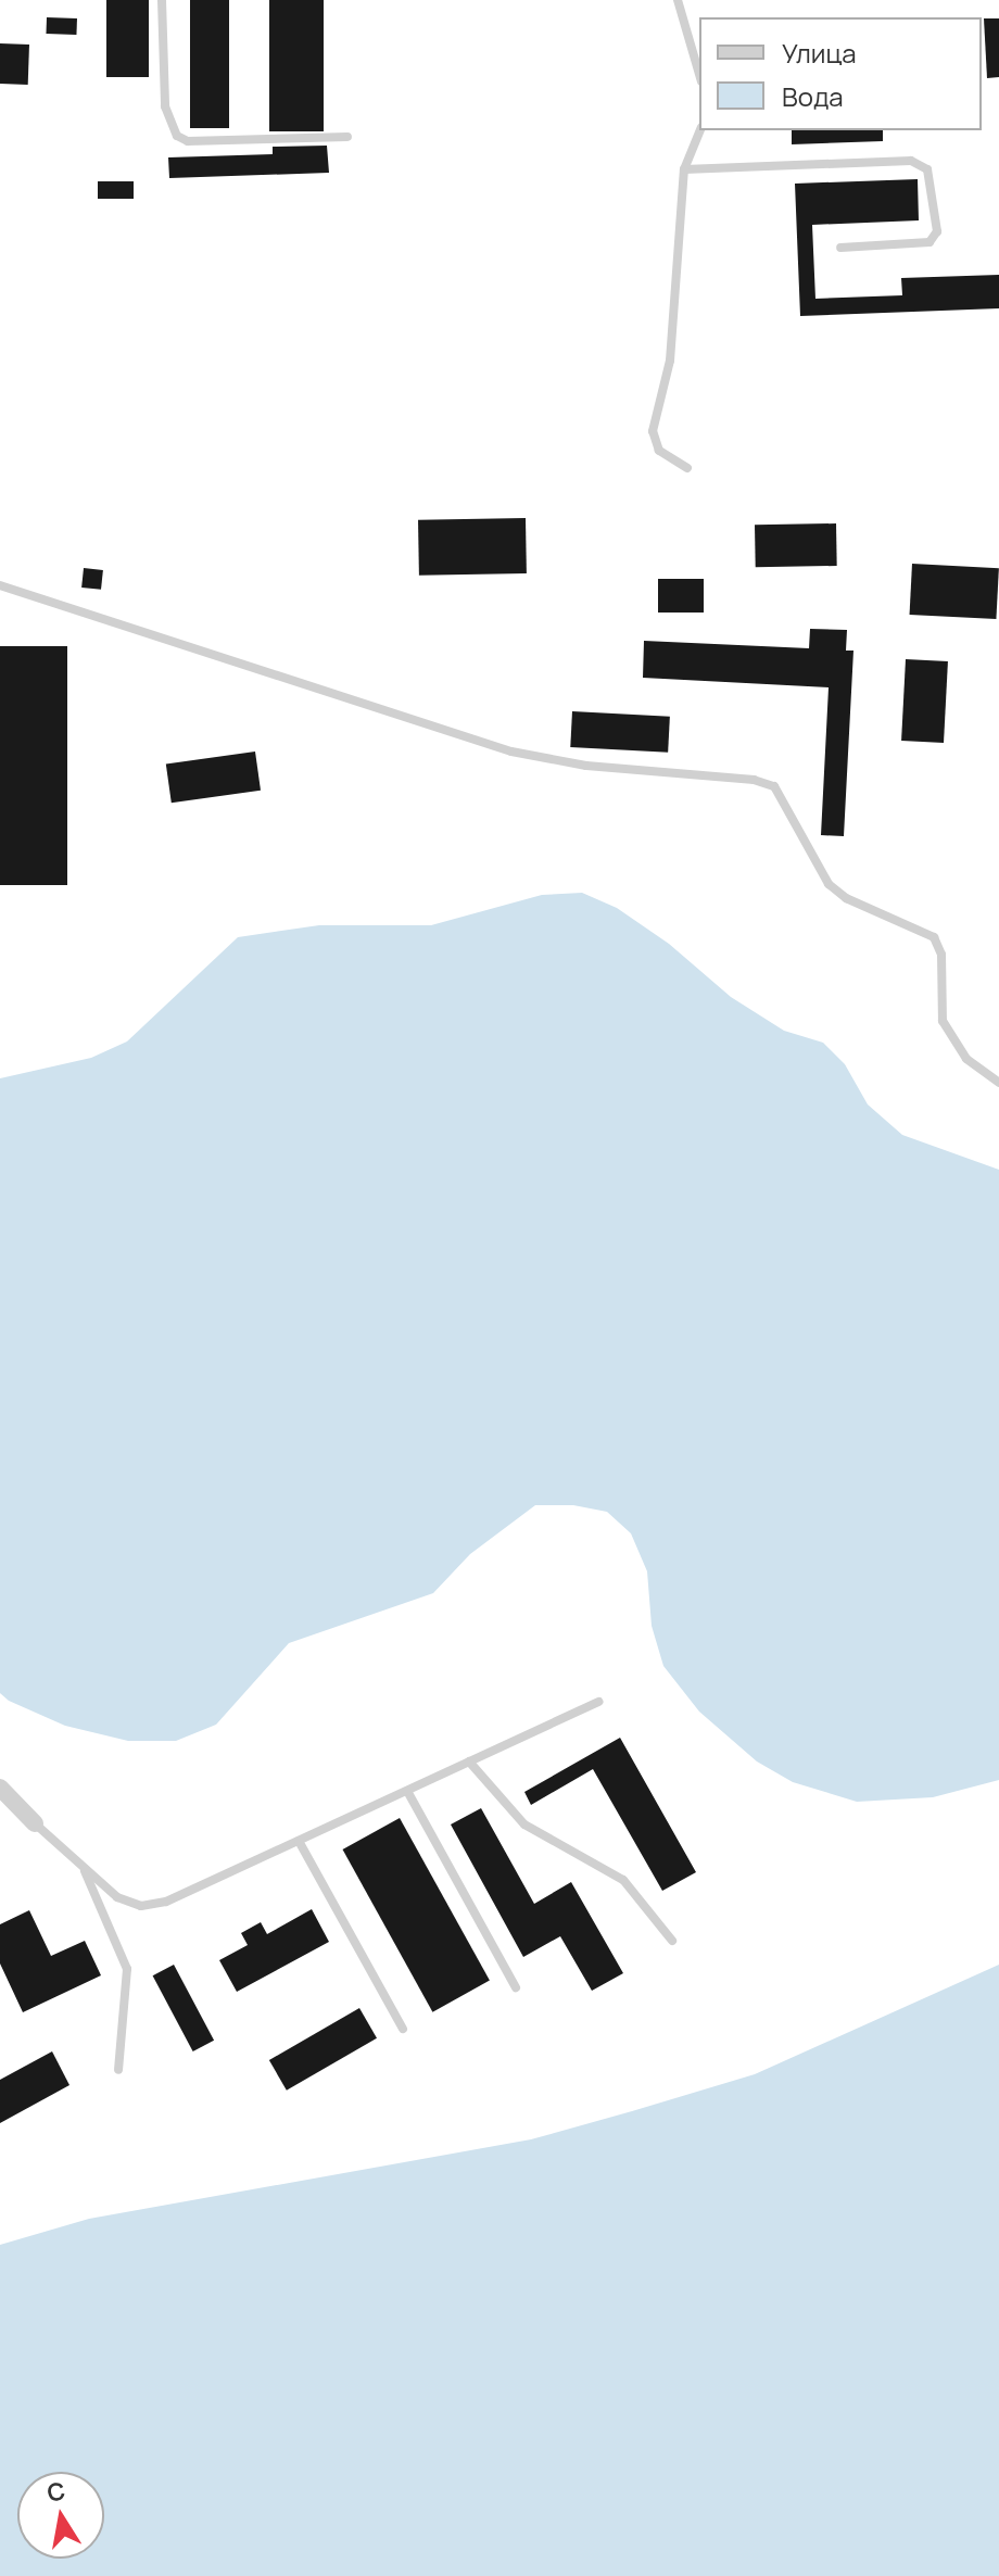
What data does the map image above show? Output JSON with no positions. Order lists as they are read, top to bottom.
{
  "legend": ["Улица", "Вода"],
  "north": "top"
}
